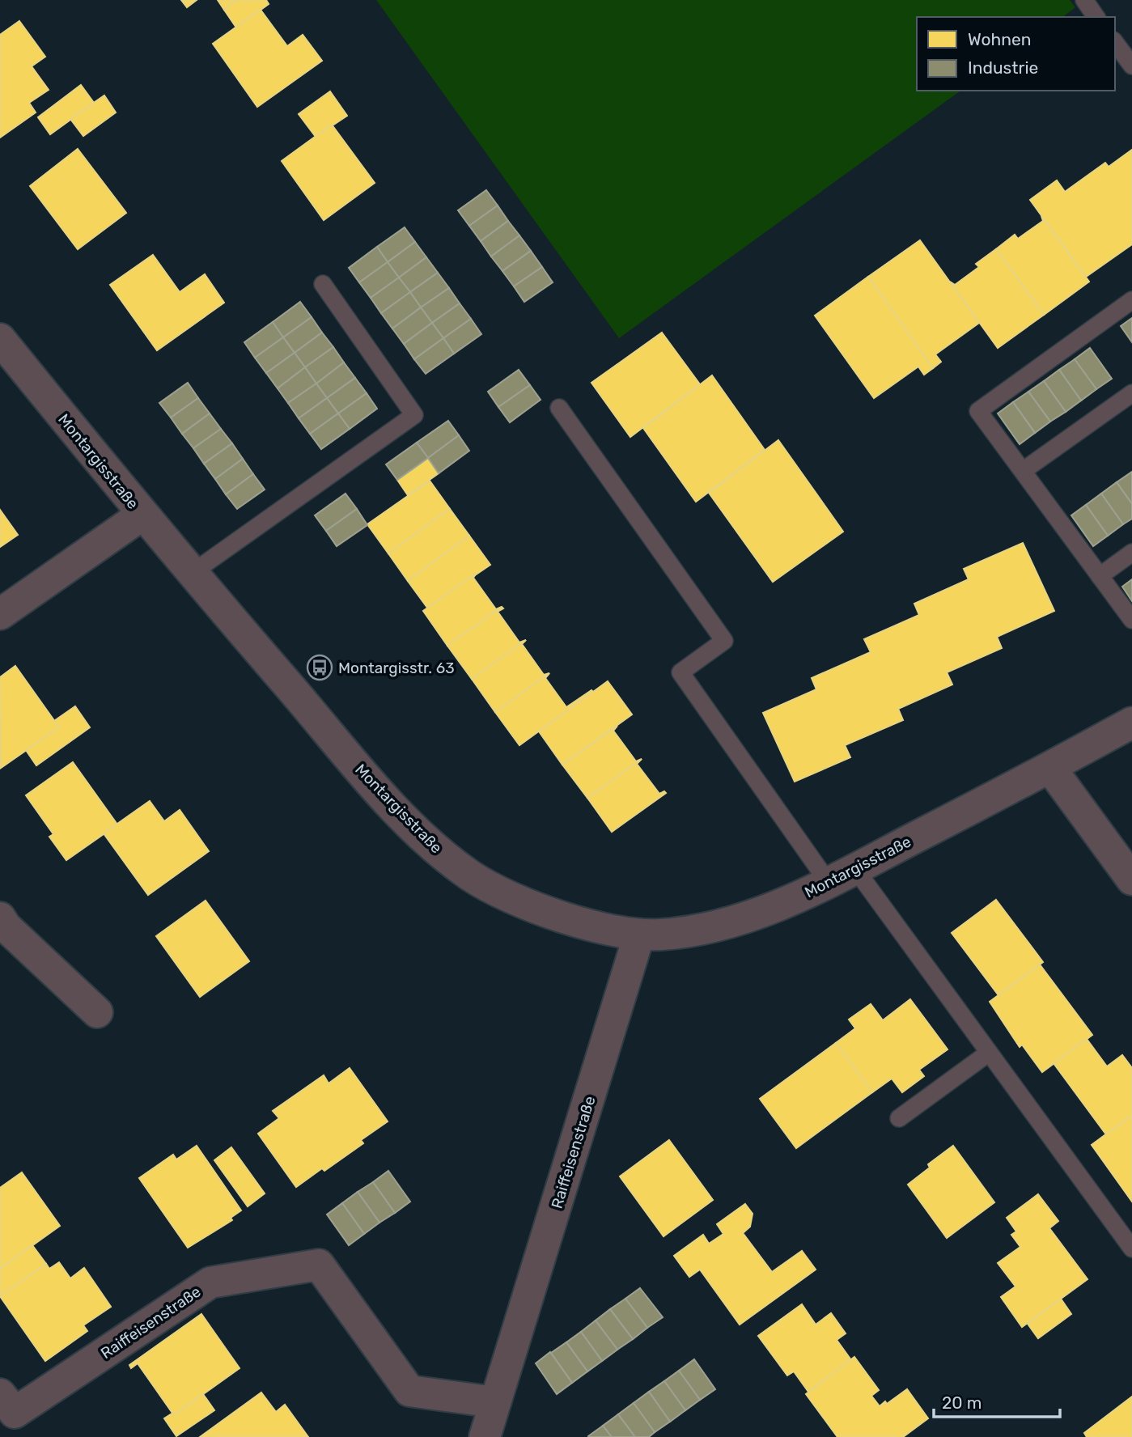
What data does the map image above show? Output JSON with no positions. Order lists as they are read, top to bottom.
{
  "streets": {
    "street": ["Montargisstraße", "Raiffeisenstraße"]
  },
  "crossings": [
    ["Montargisstraße", "Raiffeisenstraße"]
  ],
  "places": {
    "bus stop": ["Montargisstr. 63"]
  },
  "legend": ["Wohnen", "Industrie"],
  "scale_bar": "20 m"
}
